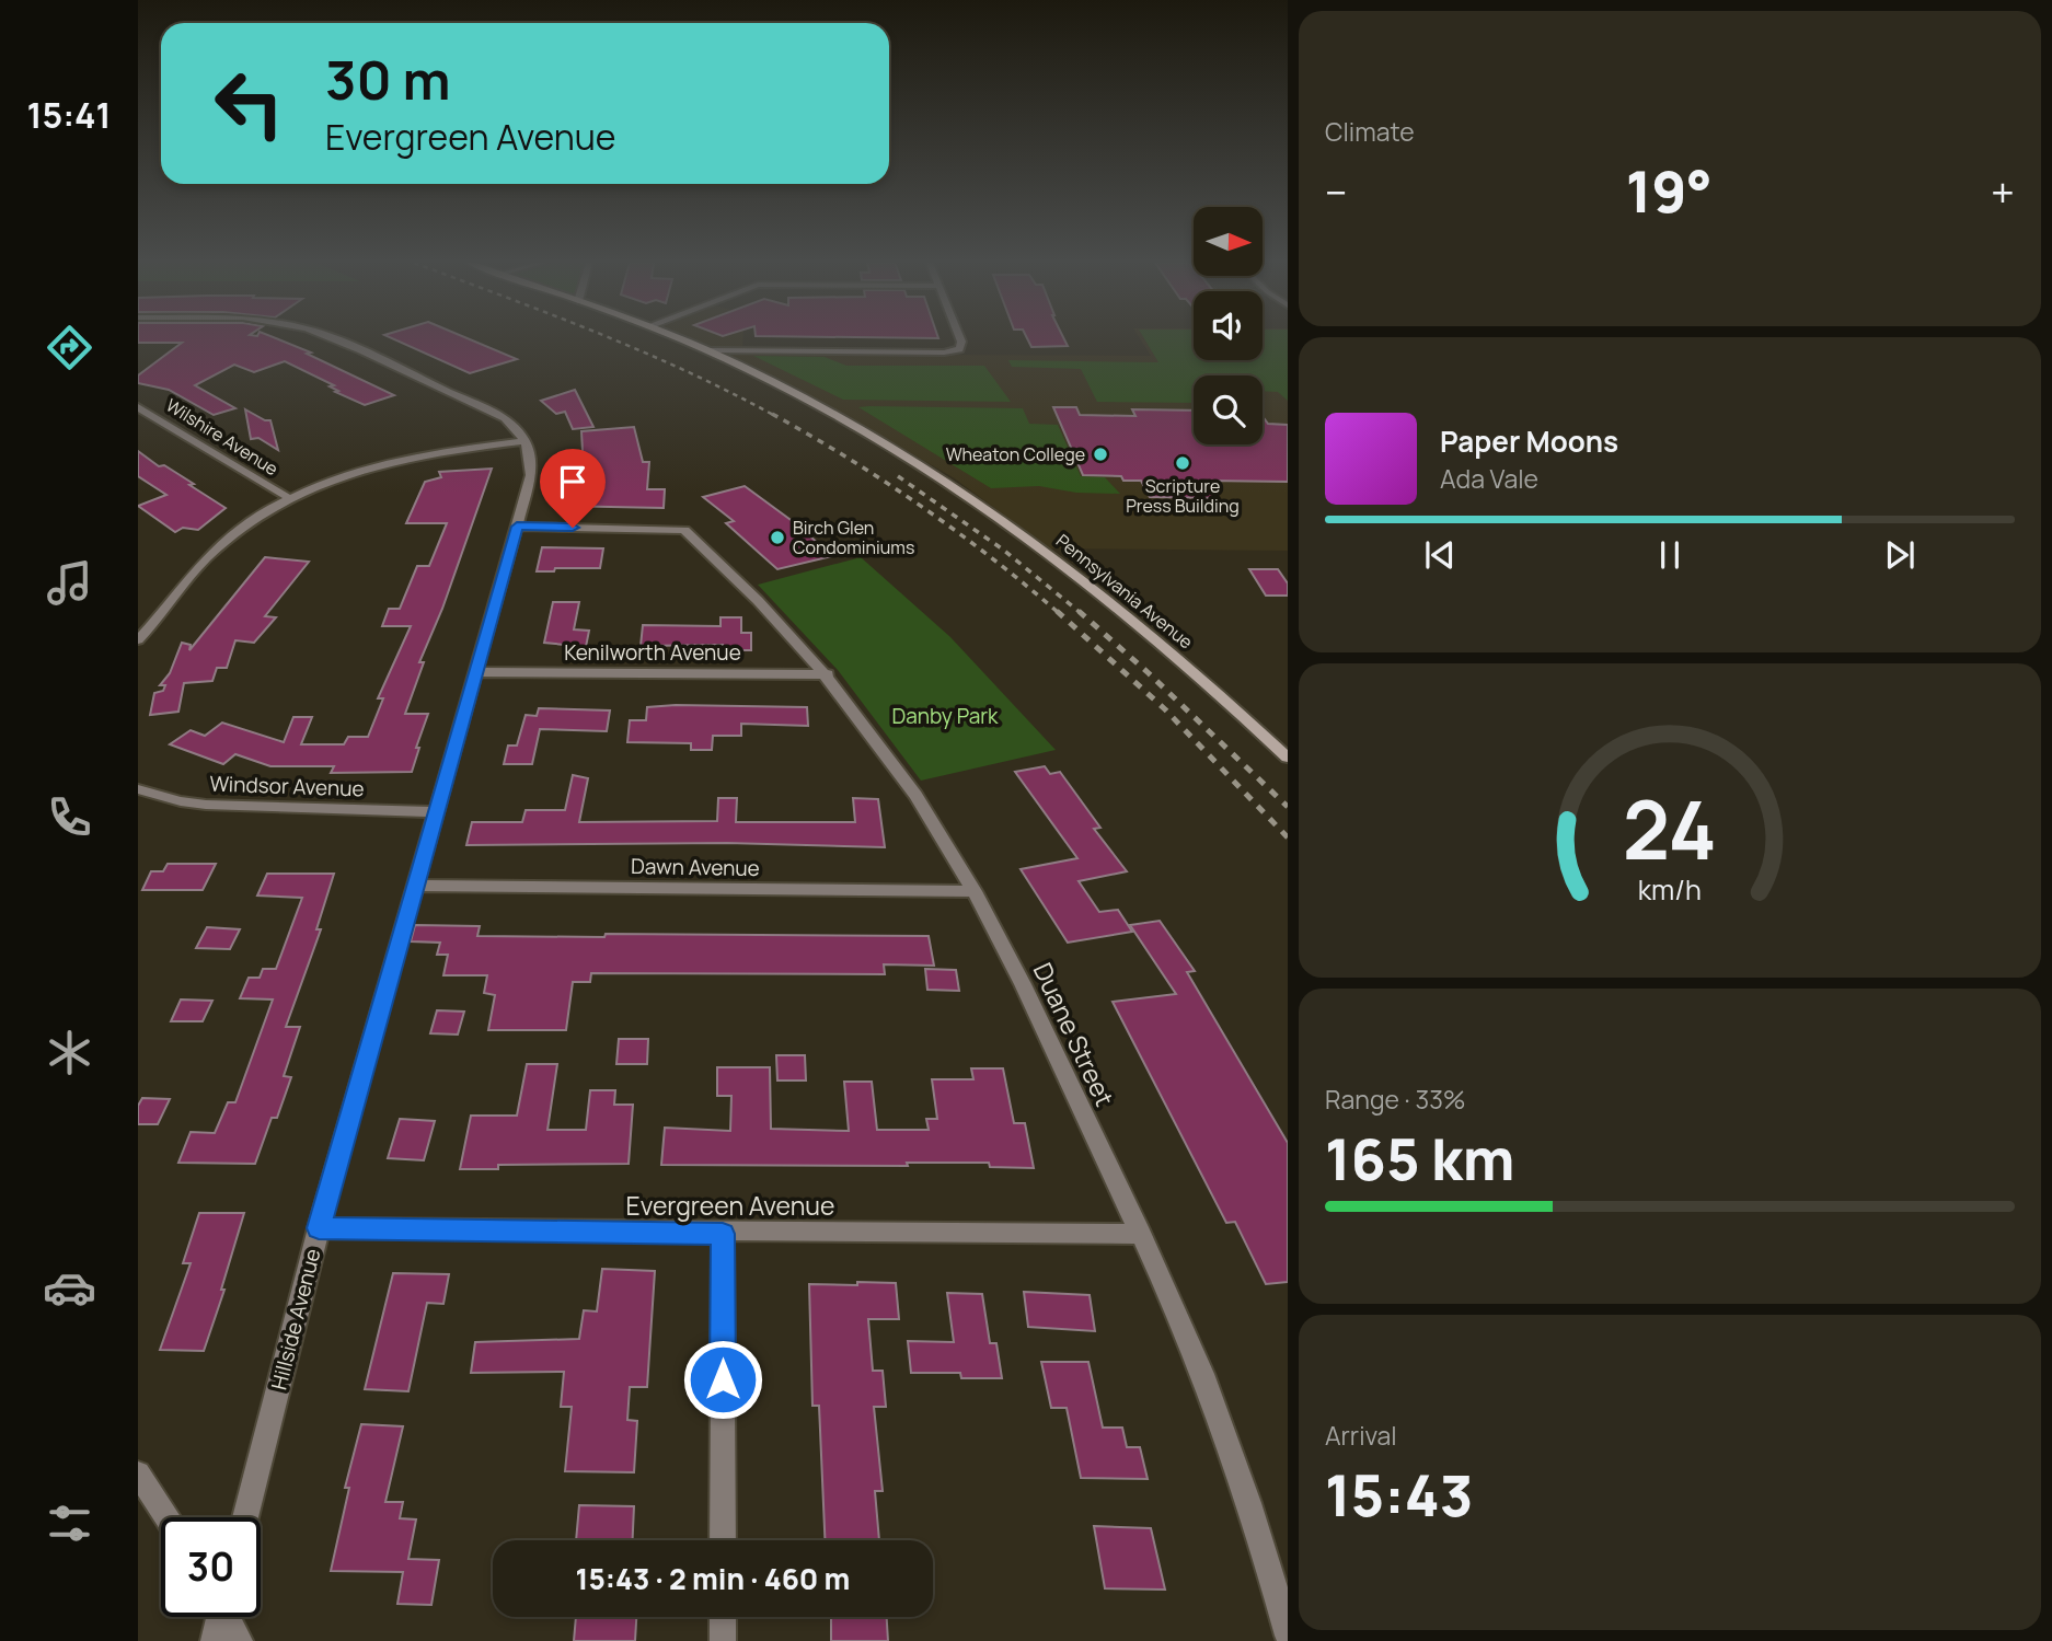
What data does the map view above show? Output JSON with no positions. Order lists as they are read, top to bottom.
{
  "streets": {
    "street": [
      "Wilshire Avenue",
      "Pennsylvania Avenue",
      "Kenilworth Avenue",
      "Windsor Avenue",
      "Dawn Avenue",
      "Duane Street",
      "Evergreen Avenue",
      "Hillside Avenue"
    ]
  },
  "crossings": [
    ["Kenilworth Avenue", "Duane Street"],
    ["Kenilworth Avenue", "Hillside Avenue"],
    ["Windsor Avenue", "Hillside Avenue"],
    ["Dawn Avenue", "Duane Street"],
    ["Dawn Avenue", "Hillside Avenue"],
    ["Duane Street", "Evergreen Avenue"],
    ["Duane Street", "Hillside Avenue"],
    ["Evergreen Avenue", "Hillside Avenue"]
  ],
  "parks": ["Danby Park"],
  "places": ["Wheaton College", "Scripture Press Building", "Birch Glen Condominiums"],
  "north": "right",
  "page": {
    "tabs": "15:41",
    "tile": [
      "Climate",
      ["Range · 33%", "165 km"],
      ["Arrival", "15:43"]
    ],
    "turn": ["30 m", "Evergreen Avenue"],
    "heat": ["−", "19°", "+"],
    "song": ["Paper Moons", "Ada Vale"],
    "limit": "30",
    "trip": "15:43 · 2 min · 460 m",
    "gauge": ["24", "km/h"]
  }
}
